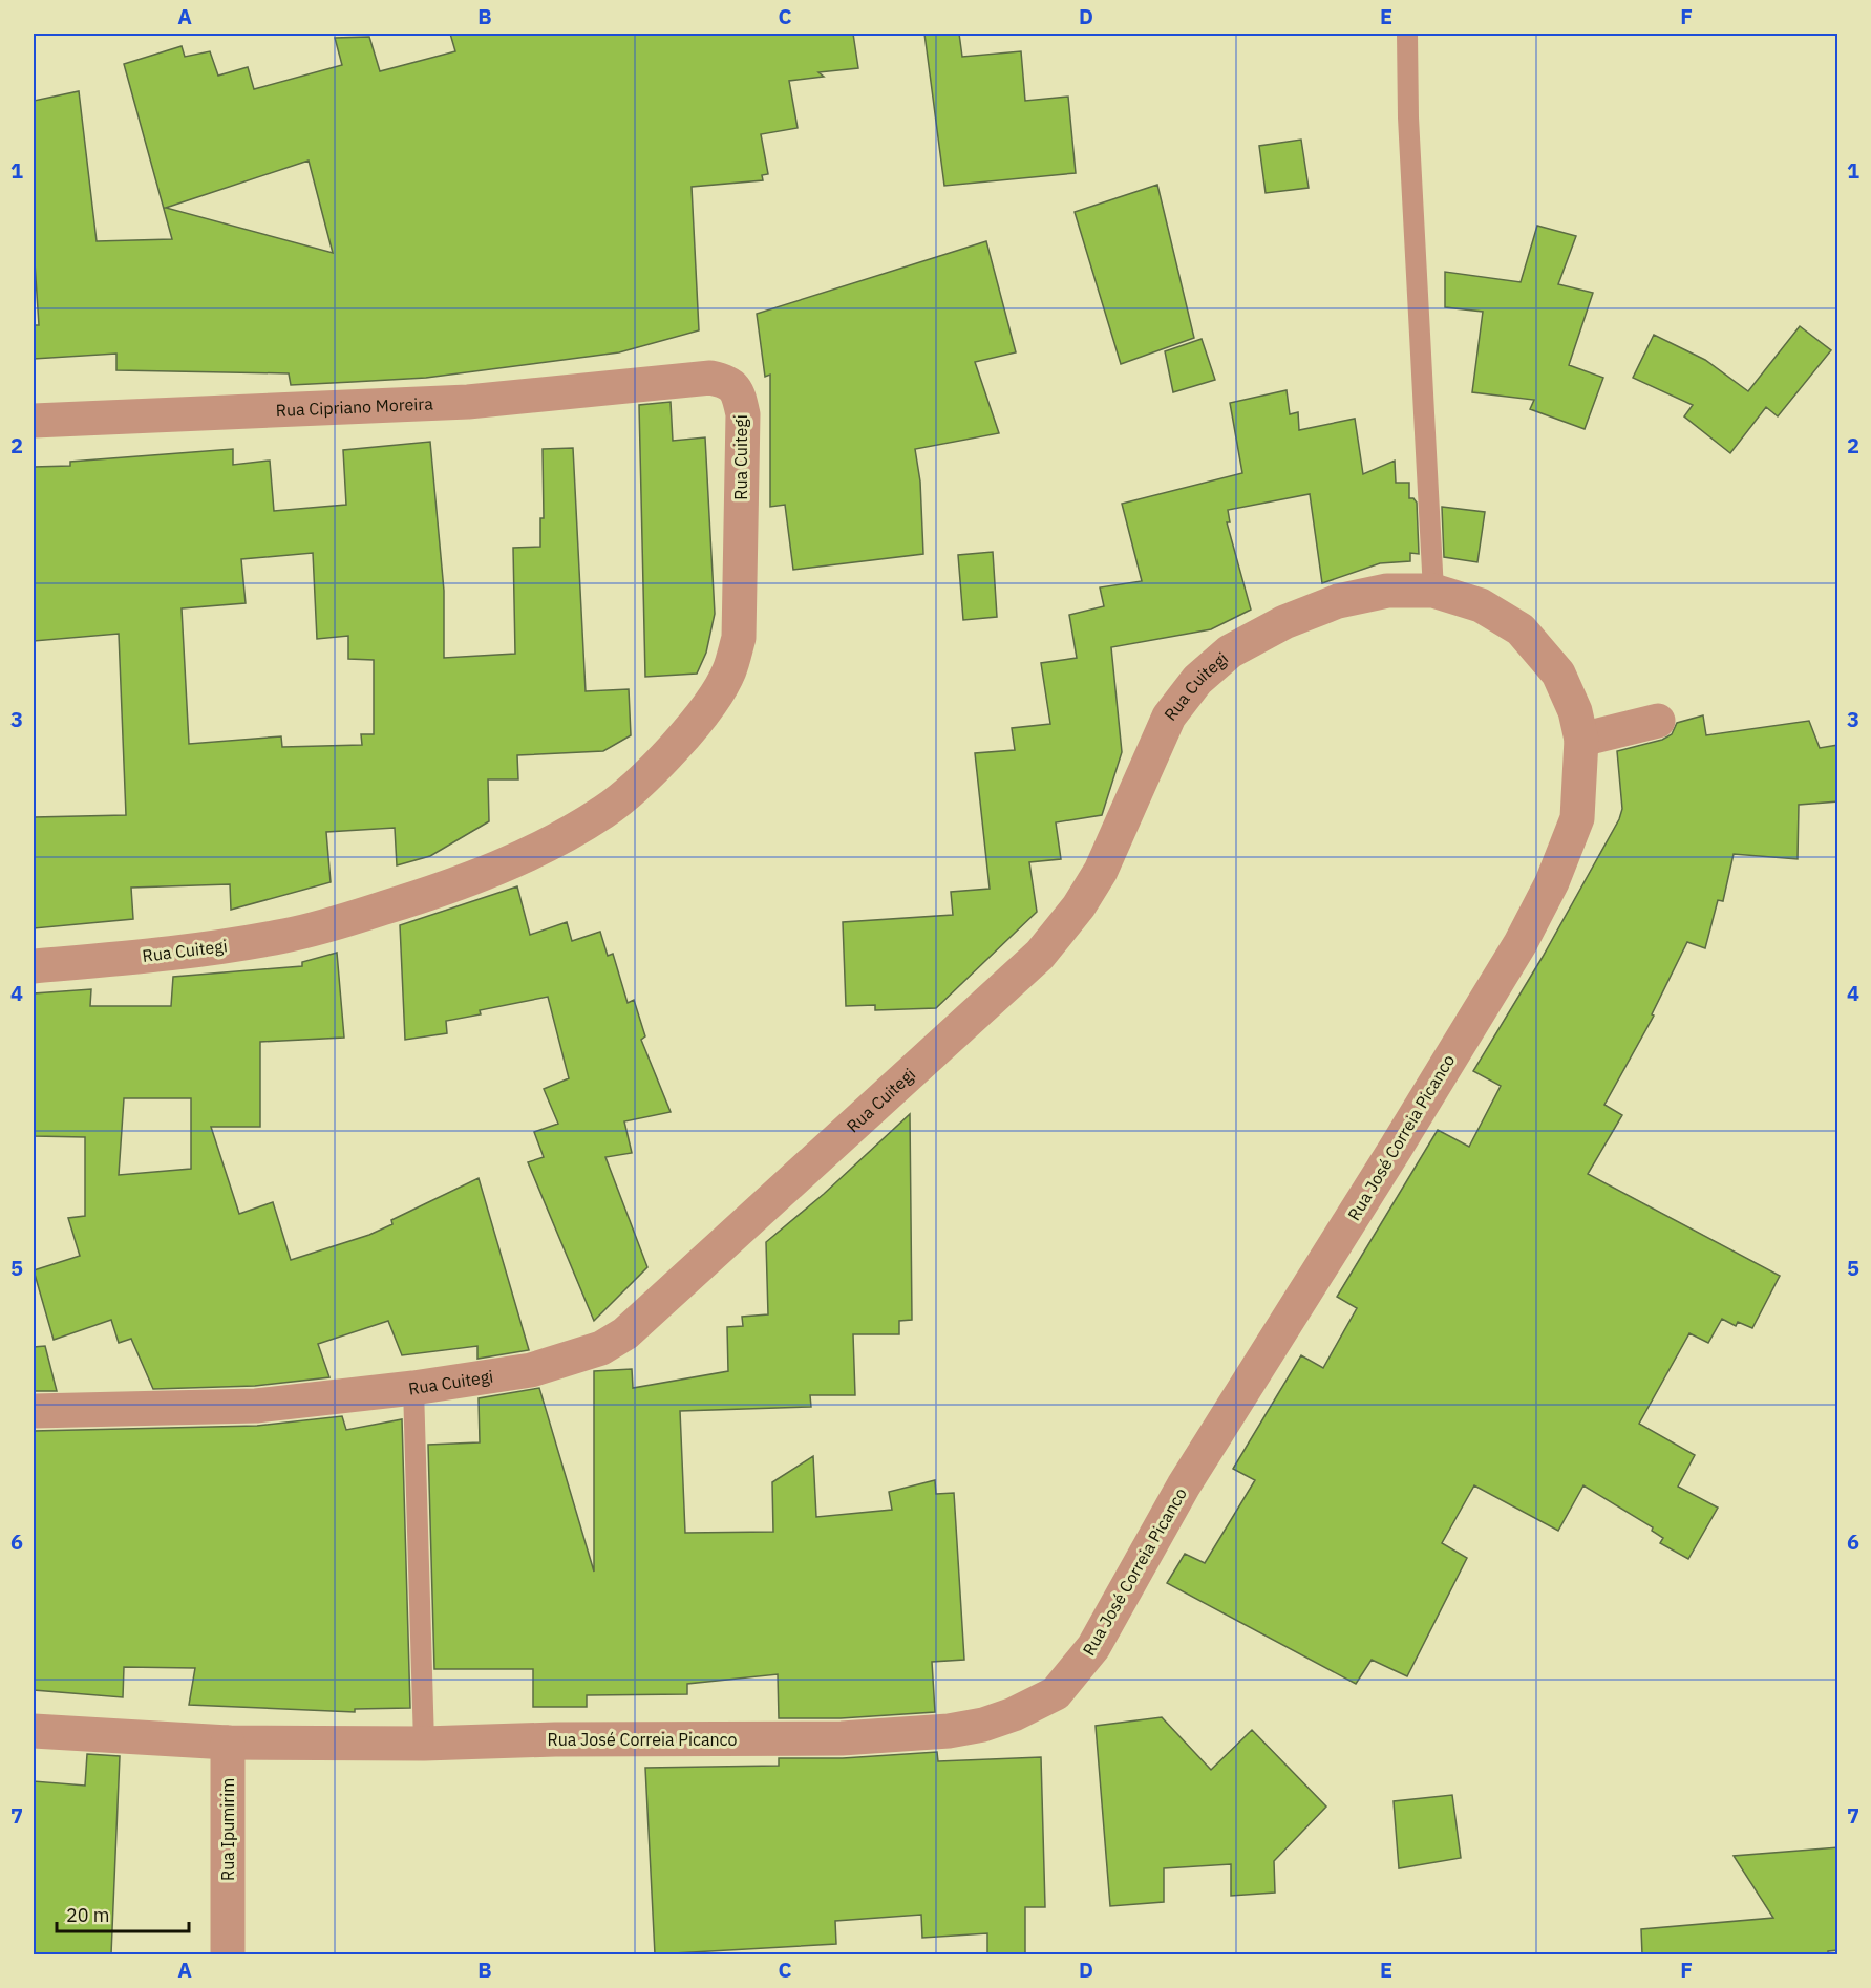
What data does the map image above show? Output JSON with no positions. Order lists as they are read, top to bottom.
{
  "streets": {
    "street": [
      "Rua Cipriano Moreira",
      "Rua Cuitegi",
      "Rua José Correia Picanco",
      "Rua Ipumirim"
    ]
  },
  "crossings": [
    ["Rua Cipriano Moreira", "Rua Cuitegi"],
    ["Rua Cuitegi", "Rua José Correia Picanco"],
    ["Rua José Correia Picanco", "Rua Ipumirim"]
  ],
  "scale_bar": "20 m",
  "grid": {
    "columns": [
      "A",
      "B",
      "C",
      "D",
      "E",
      "F"
    ],
    "rows": [
      "1",
      "2",
      "3",
      "4",
      "5",
      "6",
      "7"
    ]
  }
}
